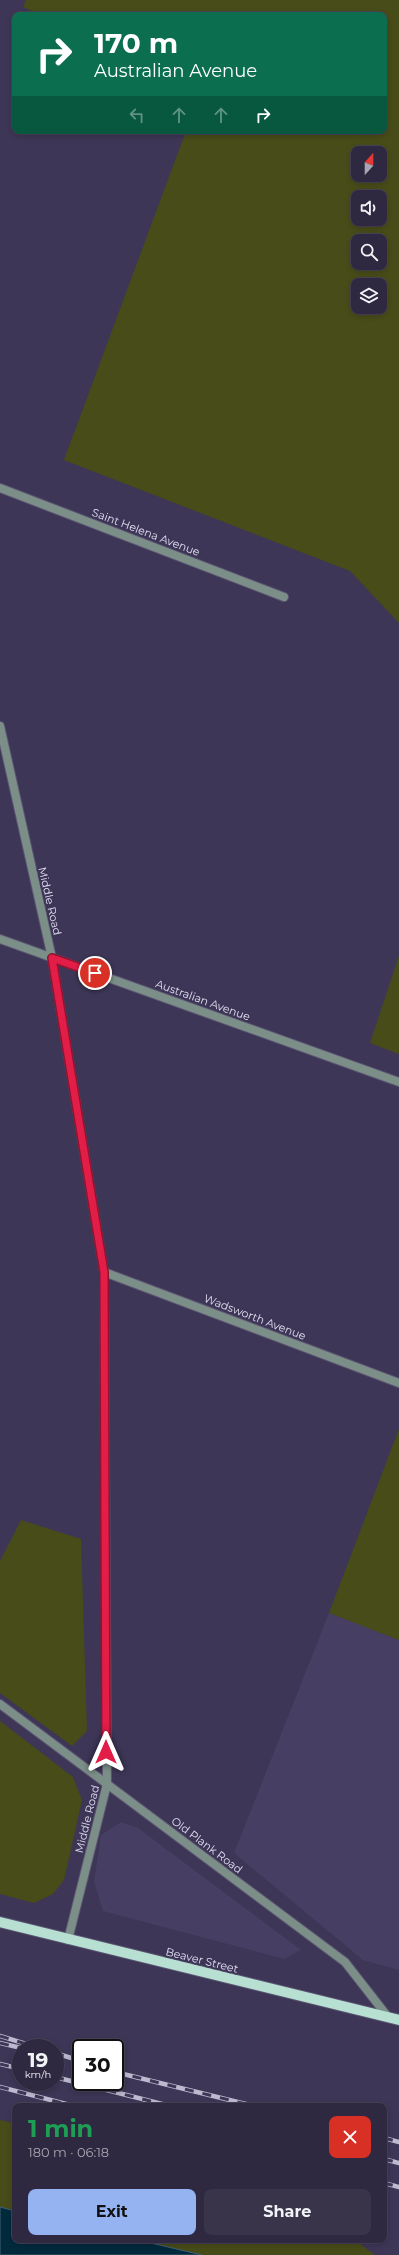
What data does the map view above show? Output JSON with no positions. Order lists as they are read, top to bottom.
{
  "streets": {
    "main road": ["Beaver Street"],
    "street": [
      "Saint Helena Avenue",
      "Middle Road",
      "Australian Avenue",
      "Wadsworth Avenue",
      "Old Plank Road"
    ]
  },
  "crossings": [
    ["Middle Road", "Australian Avenue"],
    ["Middle Road", "Wadsworth Avenue"],
    ["Middle Road", "Old Plank Road"],
    ["Middle Road", "Beaver Street"],
    ["Old Plank Road", "Beaver Street"]
  ],
  "north": "top",
  "page": {
    "turn": ["170 m", "Australian Avenue"],
    "speed": "19 km/h",
    "limit": "30",
    "heading": ["1 min", "180 m · 06:18"],
    "buttons": ["Exit", "Share"]
  }
}
